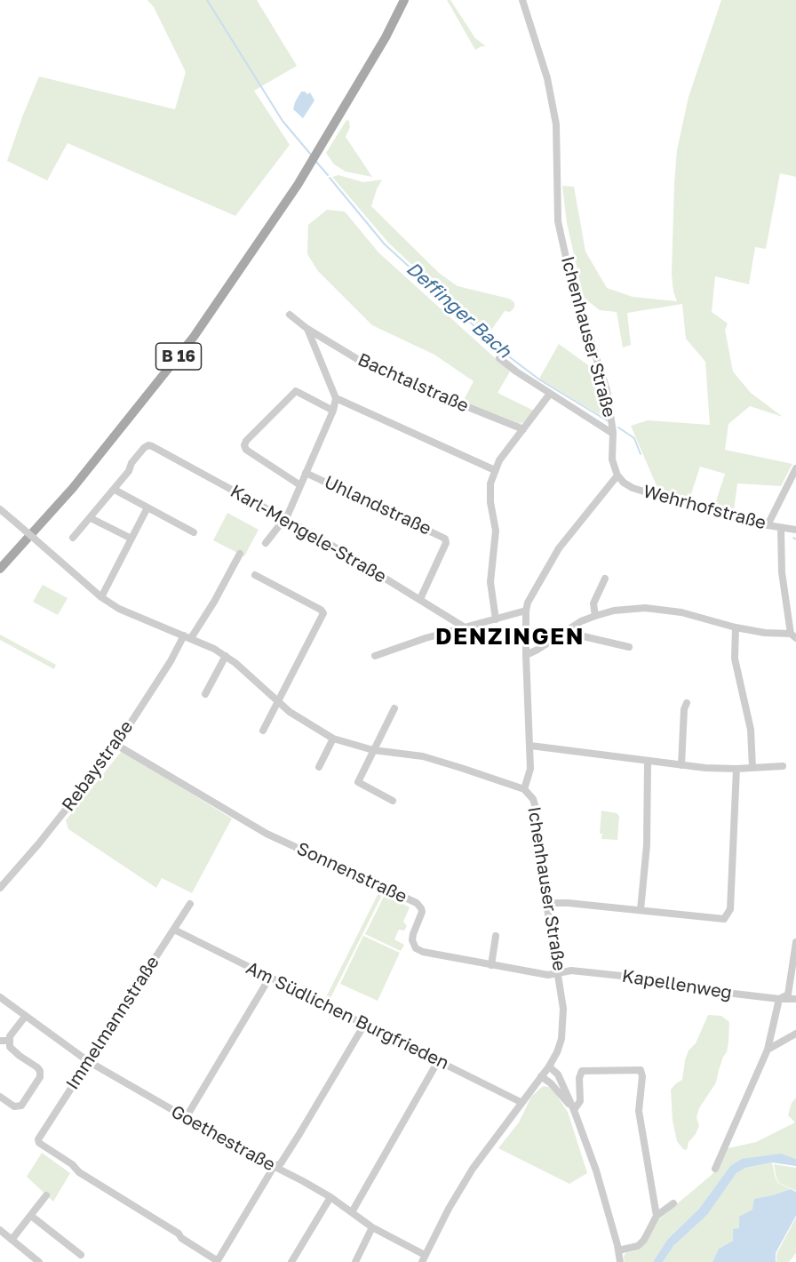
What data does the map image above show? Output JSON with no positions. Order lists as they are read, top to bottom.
{
  "streets": {
    "main road": ["B 16"],
    "street": [
      "Ichenhauser Straße",
      "Bachtalstraße",
      "Uhlandstraße",
      "Wehrhofstraße",
      "Karl-Mengele-Straße",
      "Rebaystraße",
      "Sonnenstraße",
      "Kapellenweg",
      "Am Südlichen Burgfrieden",
      "Immelmannstraße",
      "Goethestraße"
    ]
  },
  "crossings": [
    ["Ichenhauser Straße", "Wehrhofstraße"],
    ["Ichenhauser Straße", "Sonnenstraße"],
    ["Ichenhauser Straße", "Kapellenweg"],
    ["Ichenhauser Straße", "Am Südlichen Burgfrieden"],
    ["Ichenhauser Straße", "Goethestraße"],
    ["Uhlandstraße", "Karl-Mengele-Straße"],
    ["Rebaystraße", "Sonnenstraße"],
    ["Sonnenstraße", "Kapellenweg"],
    ["Am Südlichen Burgfrieden", "Immelmannstraße"],
    ["Immelmannstraße", "Goethestraße"]
  ],
  "districts": ["DENZINGEN"],
  "water": ["Deffinger Bach"]
}
